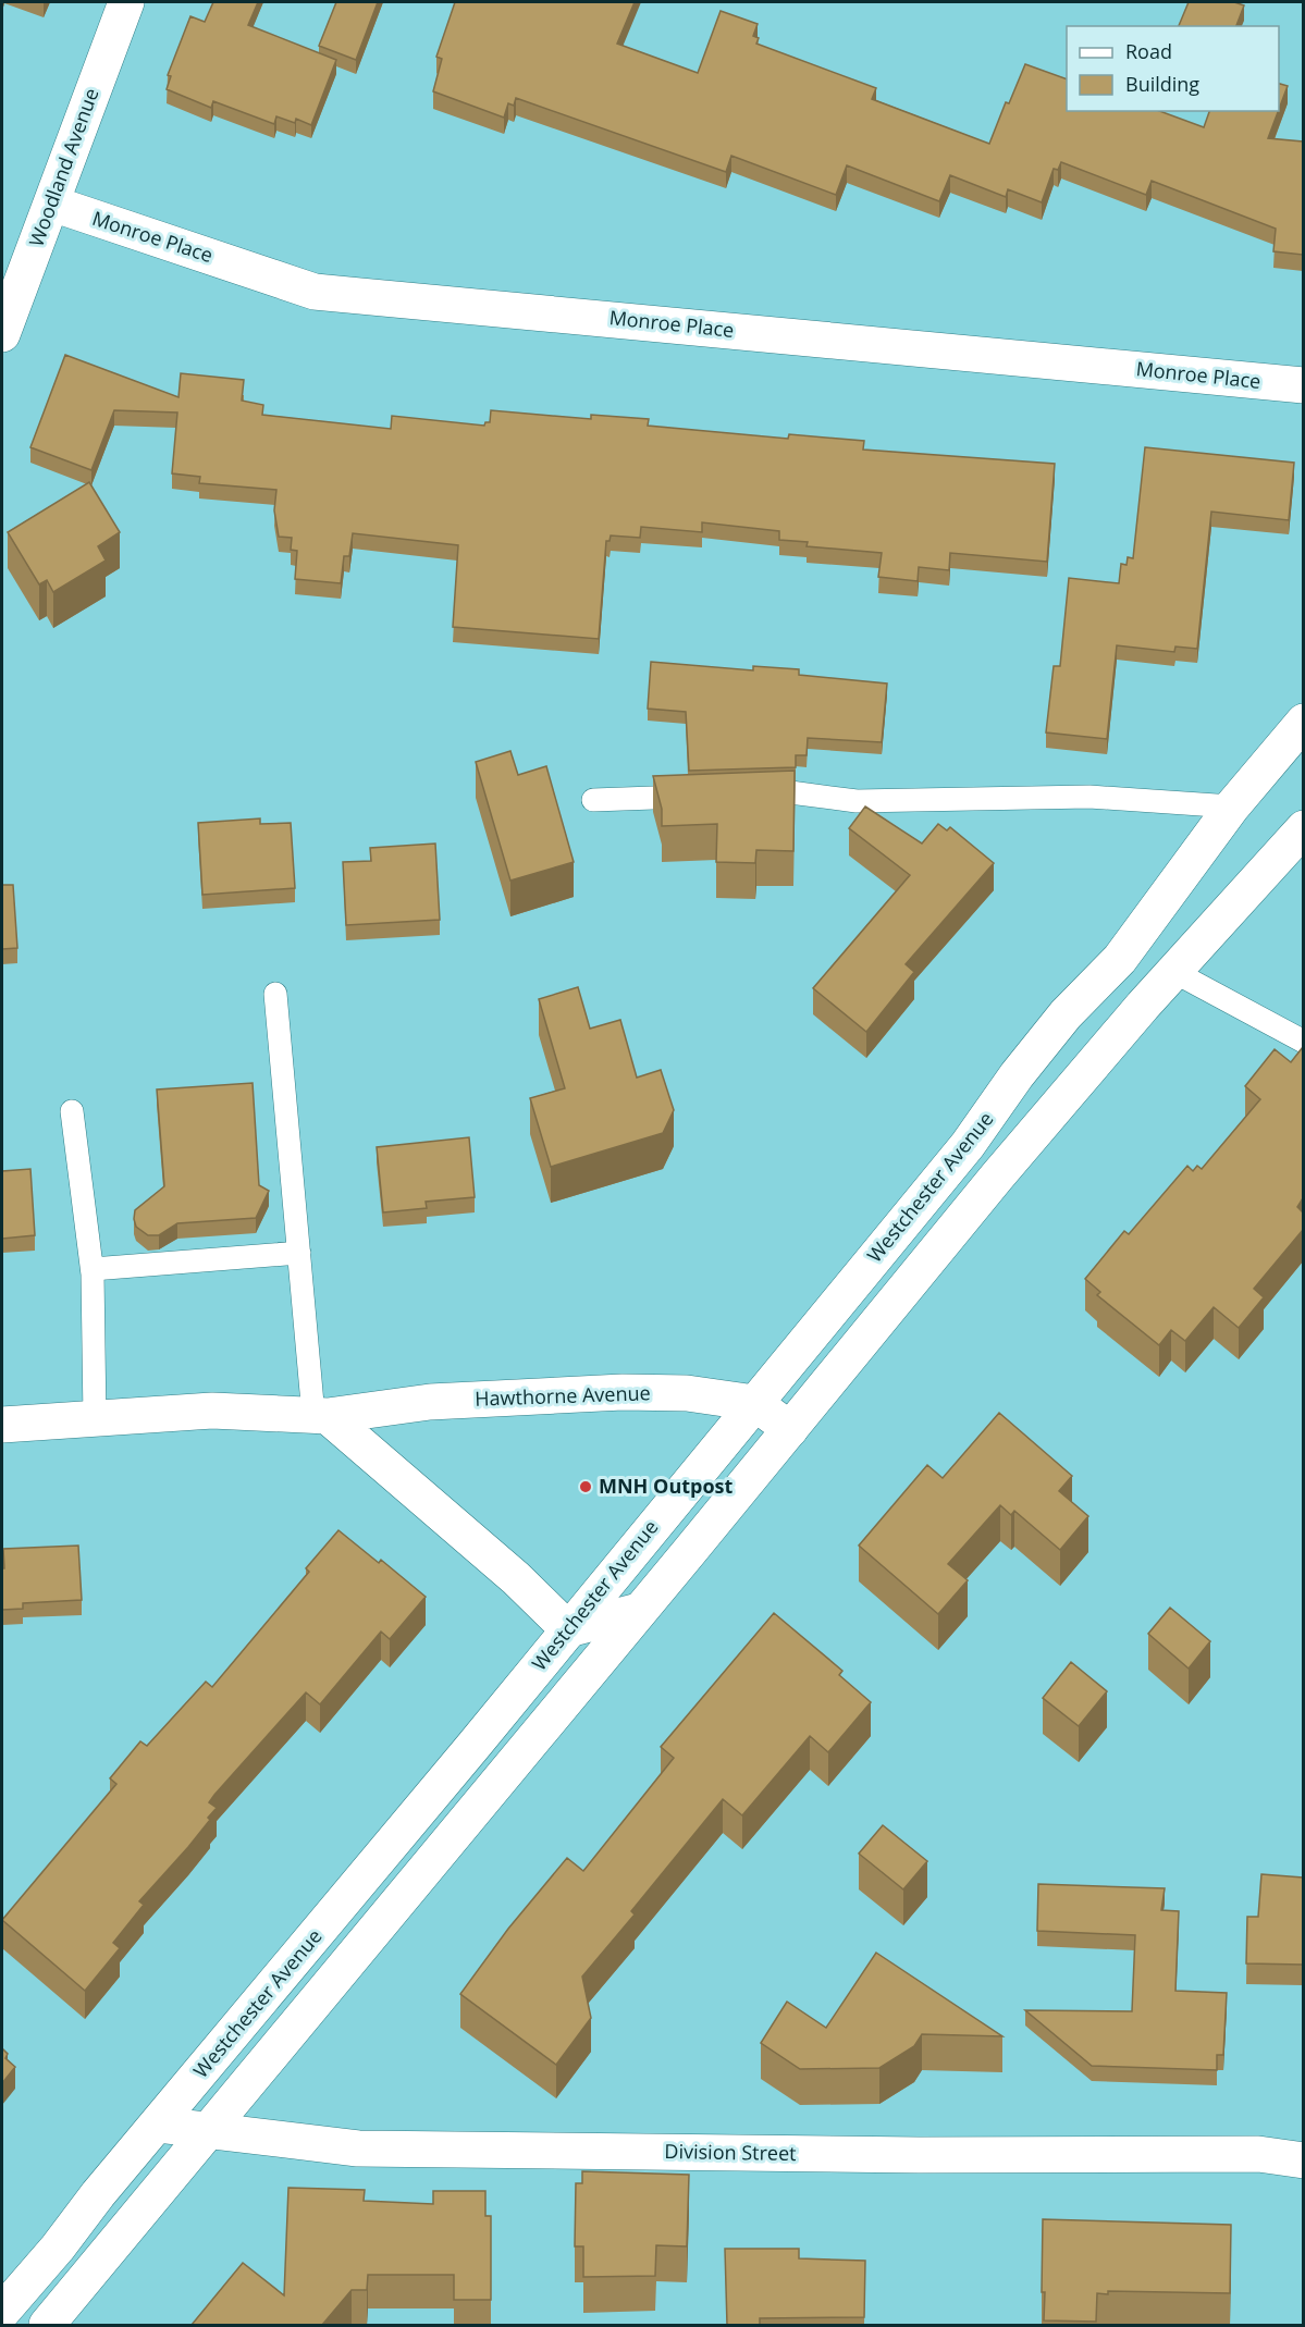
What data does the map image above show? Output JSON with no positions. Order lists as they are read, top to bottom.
{
  "streets": {
    "main road": [
      "Woodland Avenue",
      "Monroe Place",
      "Westchester Avenue",
      "Hawthorne Avenue",
      "Division Street"
    ]
  },
  "crossings": [
    ["Woodland Avenue", "Monroe Place"],
    ["Westchester Avenue", "Hawthorne Avenue"],
    ["Westchester Avenue", "Division Street"]
  ],
  "places": ["MNH Outpost"],
  "legend": ["Road", "Building"]
}
